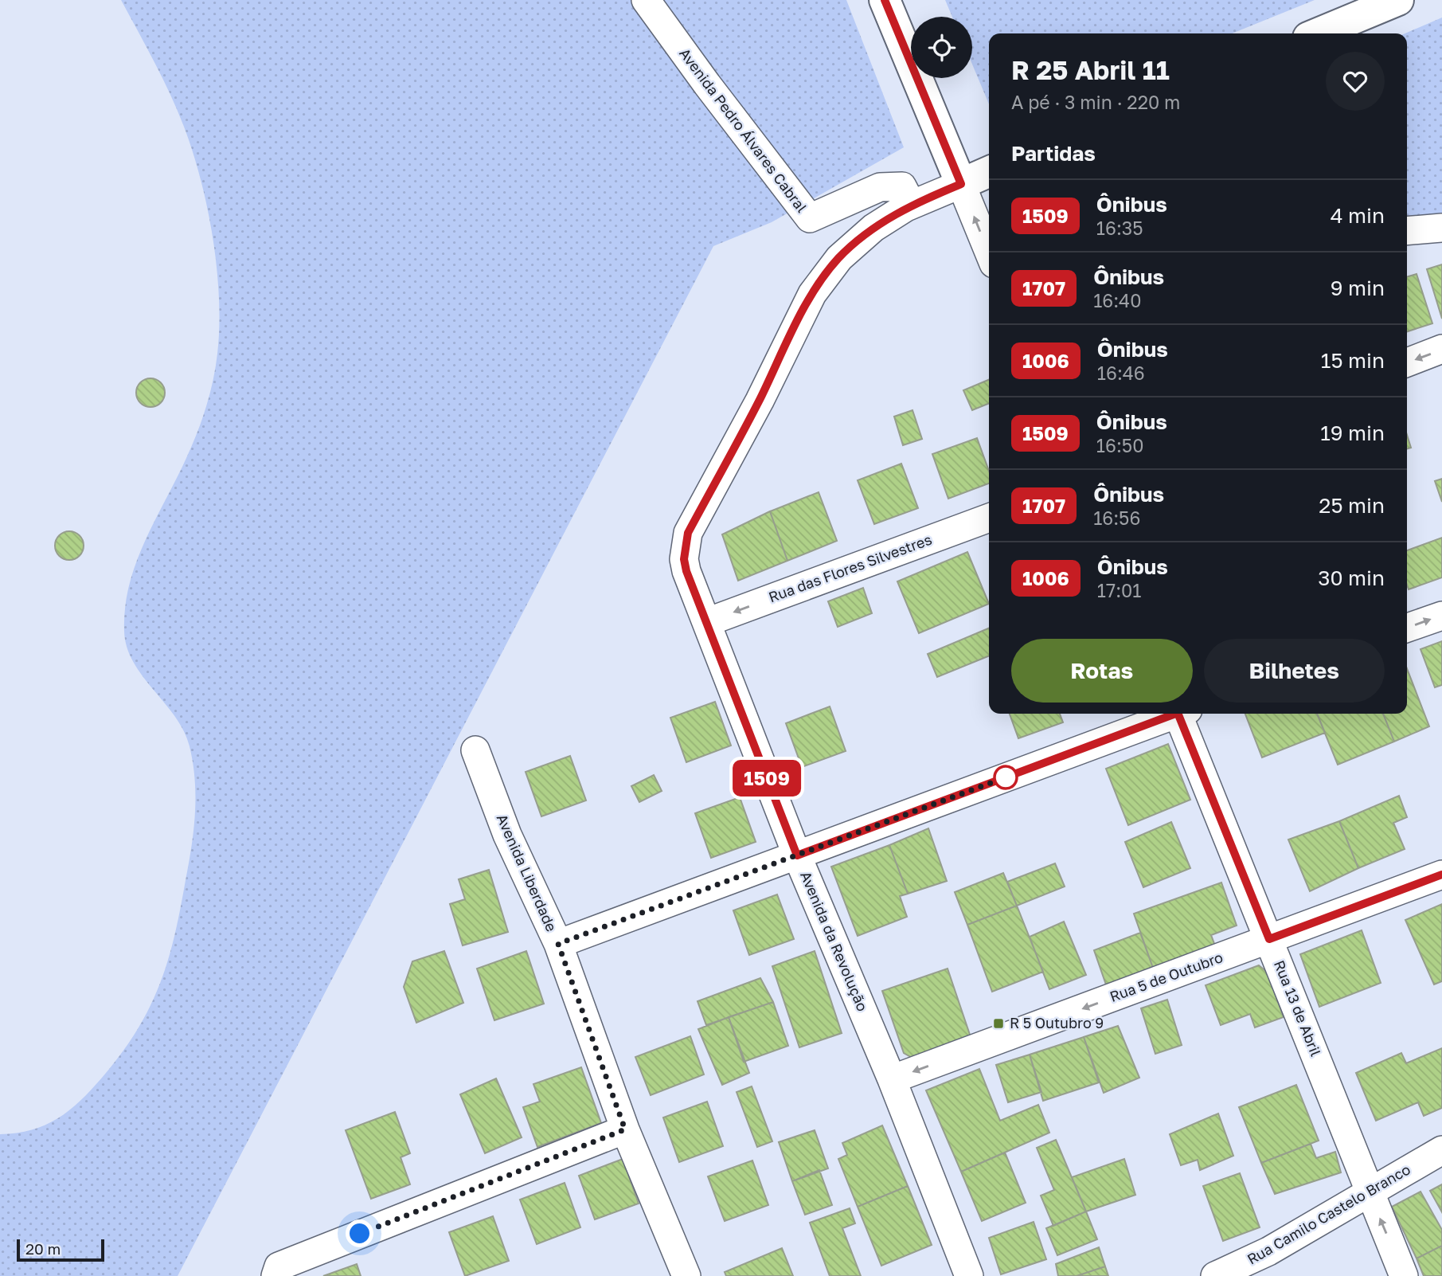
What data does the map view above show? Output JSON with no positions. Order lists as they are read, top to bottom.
{
  "streets": {
    "street": [
      "Avenida Pedro Álvares Cabral",
      "Rua das Flores Silvestres",
      "Avenida Liberdade",
      "Avenida da Revolução",
      "Rua 5 de Outubro",
      "Rua 13 de Abril",
      "Rua Camilo Castelo Branco"
    ]
  },
  "crossings": [
    ["Avenida Pedro Álvares Cabral", "Avenida da Revolução"],
    ["Rua das Flores Silvestres", "Avenida da Revolução"],
    ["Avenida da Revolução", "Rua 5 de Outubro"],
    ["Rua 5 de Outubro", "Rua 13 de Abril"],
    ["Rua 13 de Abril", "Rua Camilo Castelo Branco"]
  ],
  "places": {
    "transit": ["R 5 Outubro 9"]
  },
  "lines": ["bus line 1509"],
  "scale_bar": "20 m",
  "page": {
    "on_map": "1509",
    "heading": [
      ["R 25 Abril 11", "A pé · 3 min · 220 m"],
      "Partidas"
    ],
    "list": [
      {
        "mark": "1509",
        "name": "Ônibus",
        "note": "16:35",
        "value": "4 min"
      },
      {
        "mark": "1707",
        "name": "Ônibus",
        "note": "16:40",
        "value": "9 min"
      },
      {
        "mark": "1006",
        "name": "Ônibus",
        "note": "16:46",
        "value": "15 min"
      },
      {
        "mark": "1509",
        "name": "Ônibus",
        "note": "16:50",
        "value": "19 min"
      },
      {
        "mark": "1707",
        "name": "Ônibus",
        "note": "16:56",
        "value": "25 min"
      },
      {
        "mark": "1006",
        "name": "Ônibus",
        "note": "17:01",
        "value": "30 min"
      }
    ],
    "buttons": ["Rotas", "Bilhetes"],
    "scale": "20 m"
  }
}
